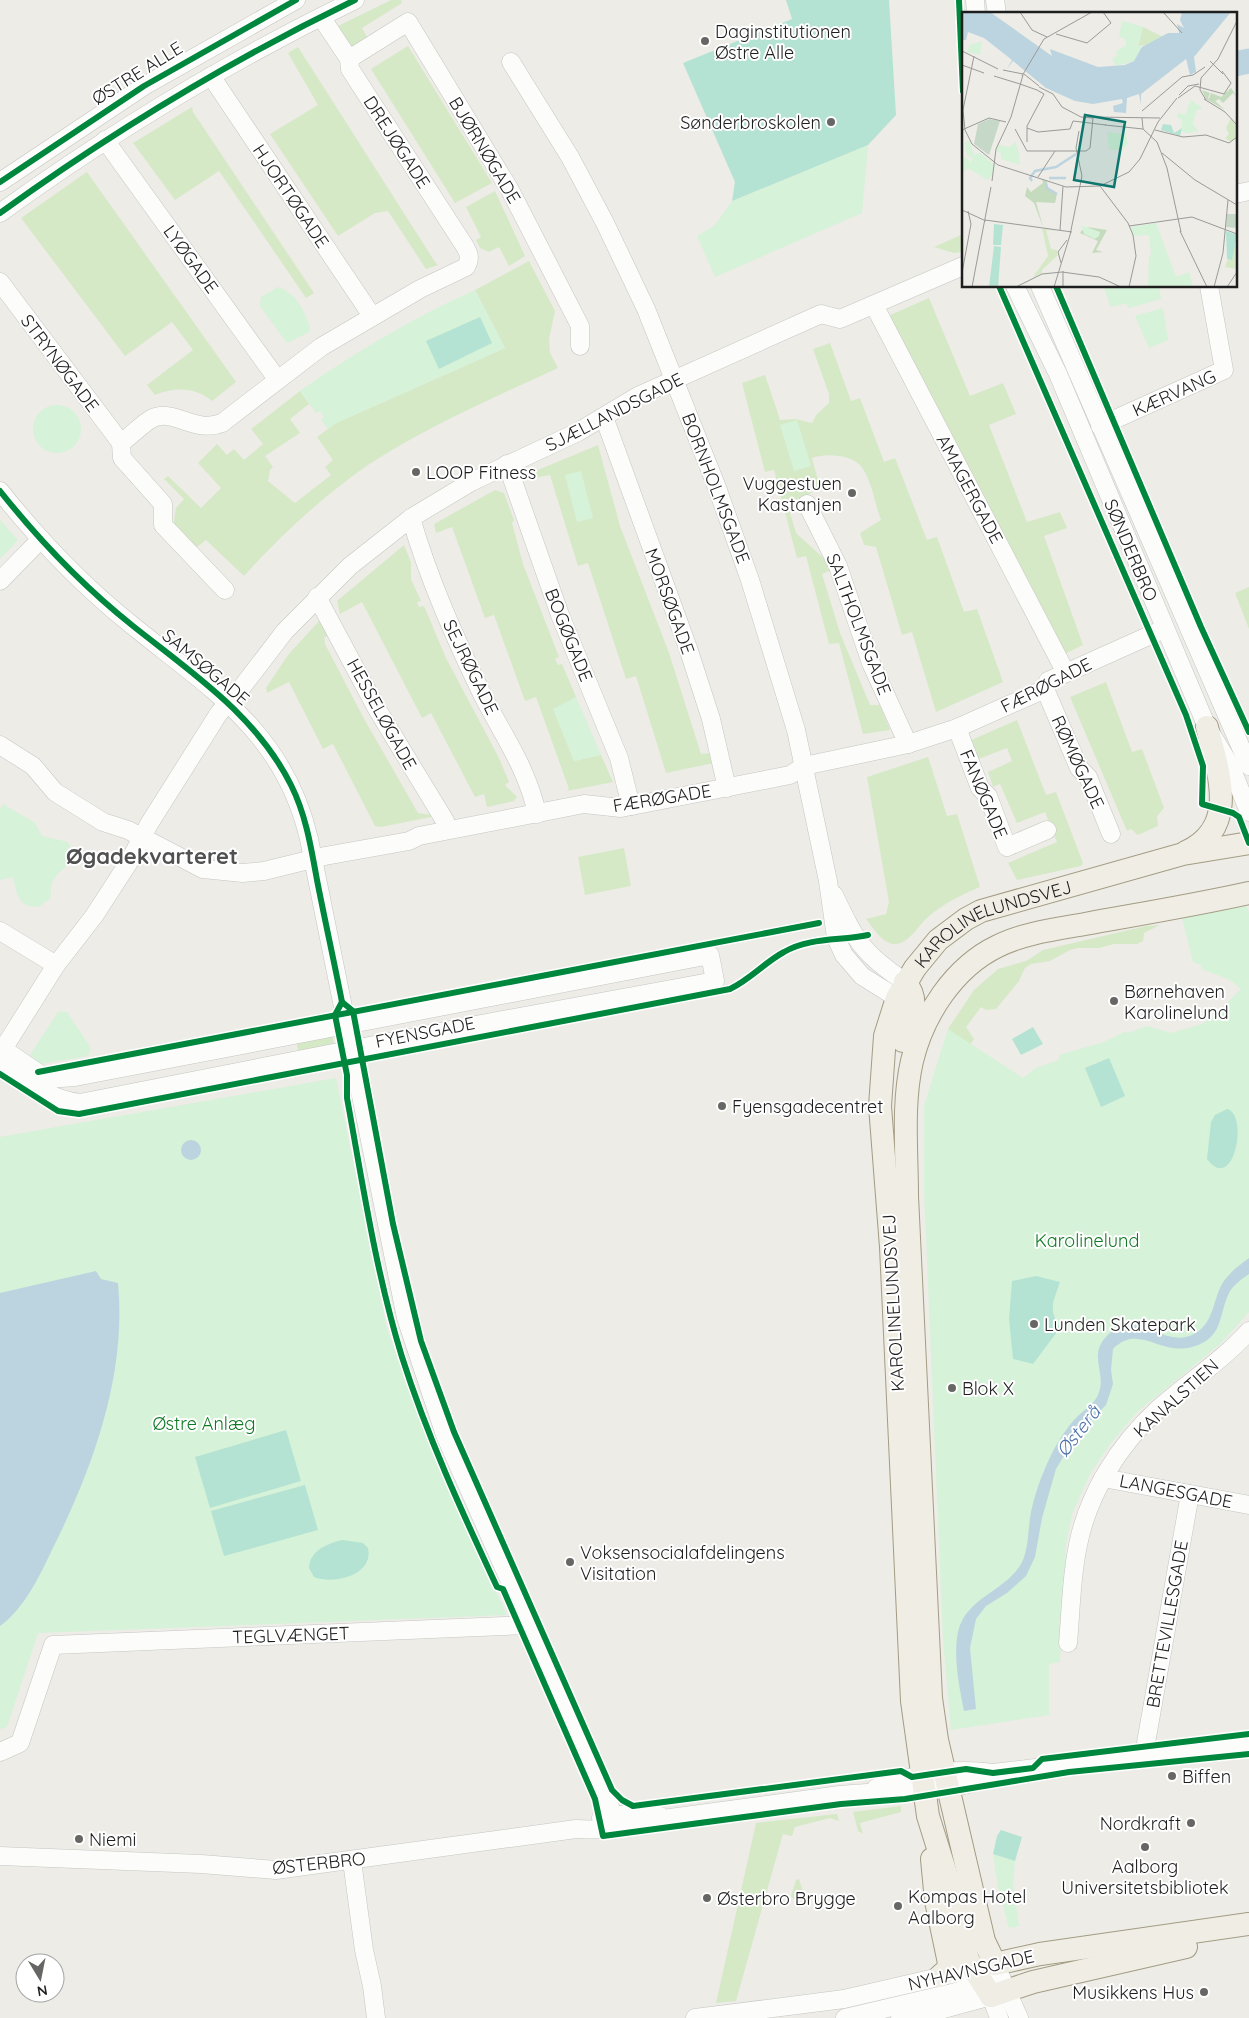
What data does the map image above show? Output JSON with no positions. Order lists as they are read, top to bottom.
{
  "streets": {
    "main road": ["KAROLINELUNDSVEJ", "NYHAVNSGADE"],
    "street": [
      "ØSTRE ALLE",
      "DREJØGADE",
      "BJØRNØGADE",
      "HJORTØGADE",
      "LYØGADE",
      "STRYNØGADE",
      "KÆRVANG",
      "SJÆLLANDSGADE",
      "BORNHOLMSGADE",
      "AMAGERGADE",
      "SØNDERBRO",
      "MORSØGADE",
      "SALTHOLMSGADE",
      "BOGØGADE",
      "SAMSØGADE",
      "SEJRØGADE",
      "FÆRØGADE",
      "HESSELØGADE",
      "RØMØGADE",
      "FANØGADE",
      "FYENSGADE",
      "KANALSTIEN",
      "LANGESGADE",
      "BRETTEVILLESGADE",
      "TEGLVÆNGET",
      "ØSTERBRO"
    ]
  },
  "crossings": [
    ["DREJØGADE", "BJØRNØGADE"],
    ["DREJØGADE", "HJORTØGADE"],
    ["KÆRVANG", "SØNDERBRO"],
    ["SJÆLLANDSGADE", "BORNHOLMSGADE"],
    ["SJÆLLANDSGADE", "AMAGERGADE"],
    ["SJÆLLANDSGADE", "MORSØGADE"],
    ["SJÆLLANDSGADE", "BOGØGADE"],
    ["SJÆLLANDSGADE", "SAMSØGADE"],
    ["SJÆLLANDSGADE", "SEJRØGADE"],
    ["SJÆLLANDSGADE", "FÆRØGADE"],
    ["SJÆLLANDSGADE", "HESSELØGADE"],
    ["SJÆLLANDSGADE", "FYENSGADE"],
    ["BORNHOLMSGADE", "FÆRØGADE"],
    ["BORNHOLMSGADE", "KAROLINELUNDSVEJ"],
    ["AMAGERGADE", "FÆRØGADE"],
    ["SØNDERBRO", "FÆRØGADE"],
    ["MORSØGADE", "FÆRØGADE"],
    ["SALTHOLMSGADE", "FÆRØGADE"],
    ["BOGØGADE", "FÆRØGADE"],
    ["SAMSØGADE", "FÆRØGADE"],
    ["SAMSØGADE", "FYENSGADE"],
    ["SAMSØGADE", "TEGLVÆNGET"],
    ["SAMSØGADE", "ØSTERBRO"],
    ["SEJRØGADE", "FÆRØGADE"],
    ["FÆRØGADE", "HESSELØGADE"],
    ["FÆRØGADE", "RØMØGADE"],
    ["FÆRØGADE", "FANØGADE"],
    ["KAROLINELUNDSVEJ", "ØSTERBRO"],
    ["KAROLINELUNDSVEJ", "NYHAVNSGADE"],
    ["KANALSTIEN", "LANGESGADE"],
    ["LANGESGADE", "BRETTEVILLESGADE"],
    ["BRETTEVILLESGADE", "ØSTERBRO"]
  ],
  "districts": ["Øgadekvarteret"],
  "water": ["Østerå"],
  "parks": ["Karolinelund", "Østre Anlæg"],
  "places": [
    "Daginstitutionen Østre Alle",
    "Sønderbroskolen",
    "LOOP Fitness",
    "Vuggestuen Kastanjen",
    "Børnehaven Karolinelund",
    "Fyensgadecentret",
    "Lunden Skatepark",
    "Blok X",
    "Voksensocialafdelingens Visitation",
    "Biffen",
    "Nordkraft",
    "Niemi",
    "Aalborg Universitetsbibliotek",
    "Østerbro Brygge",
    "Kompas Hotel Aalborg",
    "Musikkens Hus"
  ],
  "north": "bottom"
}
